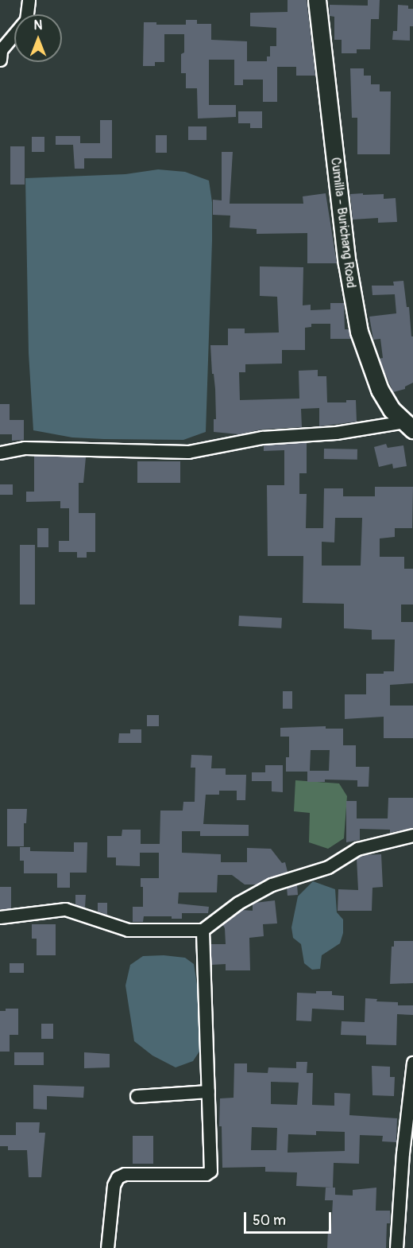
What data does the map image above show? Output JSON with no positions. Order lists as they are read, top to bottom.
{
  "streets": {
    "main road": ["Cumilla - Burichang Road"]
  },
  "scale_bar": "50 m",
  "north": "top"
}
